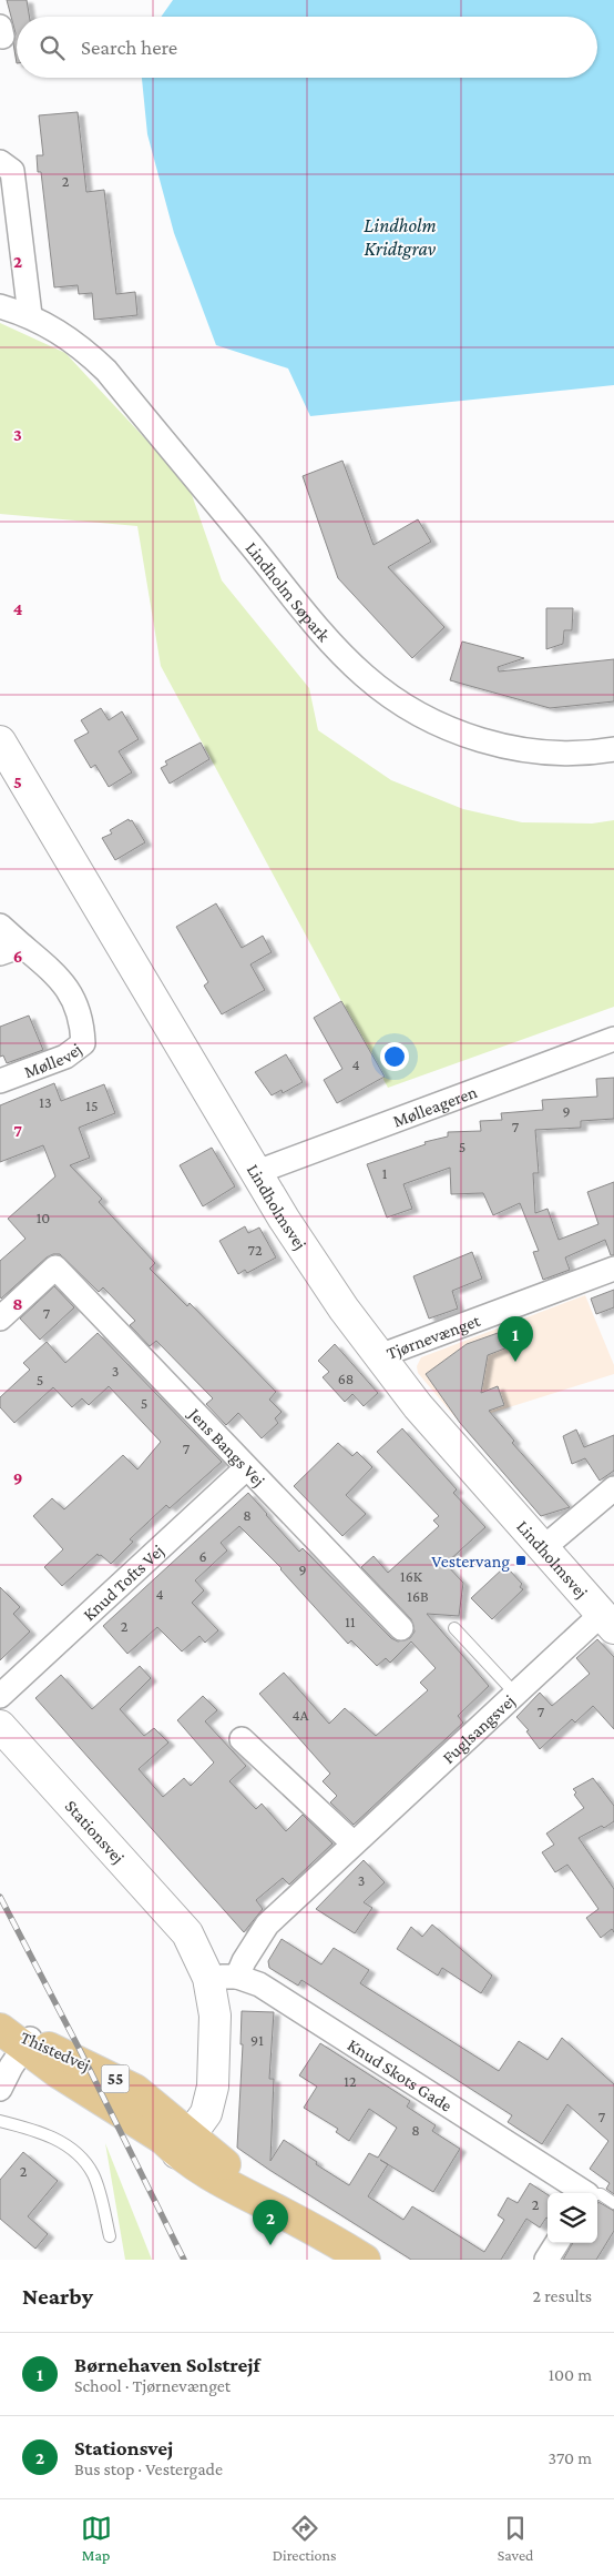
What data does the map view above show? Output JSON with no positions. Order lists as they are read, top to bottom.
{
  "streets": {
    "main road": ["Thistedvej", "55"],
    "street": [
      "Lindholm Søpark",
      "Møllevej",
      "Mølleageren",
      "Lindholmsvej",
      "Tjørnevænget",
      "Jens Bangs Vej",
      "Knud Tofts Vej",
      "Fuglsangsvej",
      "Stationsvej",
      "Knud Skots Gade"
    ]
  },
  "crossings": [
    ["Mølleageren", "Lindholmsvej"],
    ["Lindholmsvej", "Tjørnevænget"],
    ["Lindholmsvej", "Fuglsangsvej"],
    ["Jens Bangs Vej", "Knud Tofts Vej"],
    ["Fuglsangsvej", "Stationsvej"],
    ["Fuglsangsvej", "Knud Skots Gade"],
    ["Stationsvej", "Thistedvej"],
    ["Stationsvej", "Knud Skots Gade"],
    ["Stationsvej", "55"],
    ["Thistedvej", "55"]
  ],
  "water": ["Lindholm Kridtgrav"],
  "places": {
    "transit": ["Vestervang"]
  },
  "house_numbers": [
    "2",
    "4",
    "13",
    "15",
    "9",
    "7",
    "5",
    "1",
    "10",
    "72",
    "7",
    "3",
    "68",
    "5",
    "5",
    "7",
    "8",
    "6",
    "9",
    "16K",
    "4",
    "16B",
    "11",
    "2",
    "7",
    "4A",
    "3",
    "91",
    "12",
    "7",
    "8",
    "2",
    "2"
  ],
  "page": {
    "search": "Search here",
    "pins": ["1", "2"],
    "heading": ["Nearby", "2 results"],
    "list": [
      {
        "mark": "1",
        "name": "Børnehaven Solstrejf",
        "note": "School · Tjørnevænget",
        "value": "100 m"
      },
      {
        "mark": "2",
        "name": "Stationsvej",
        "note": "Bus stop · Vestergade",
        "value": "370 m"
      }
    ],
    "nav": ["Map", "Directions", "Saved"]
  },
  "grid": {
    "rows": [
      "2",
      "3",
      "4",
      "5",
      "6",
      "7",
      "8",
      "9"
    ]
  }
}
